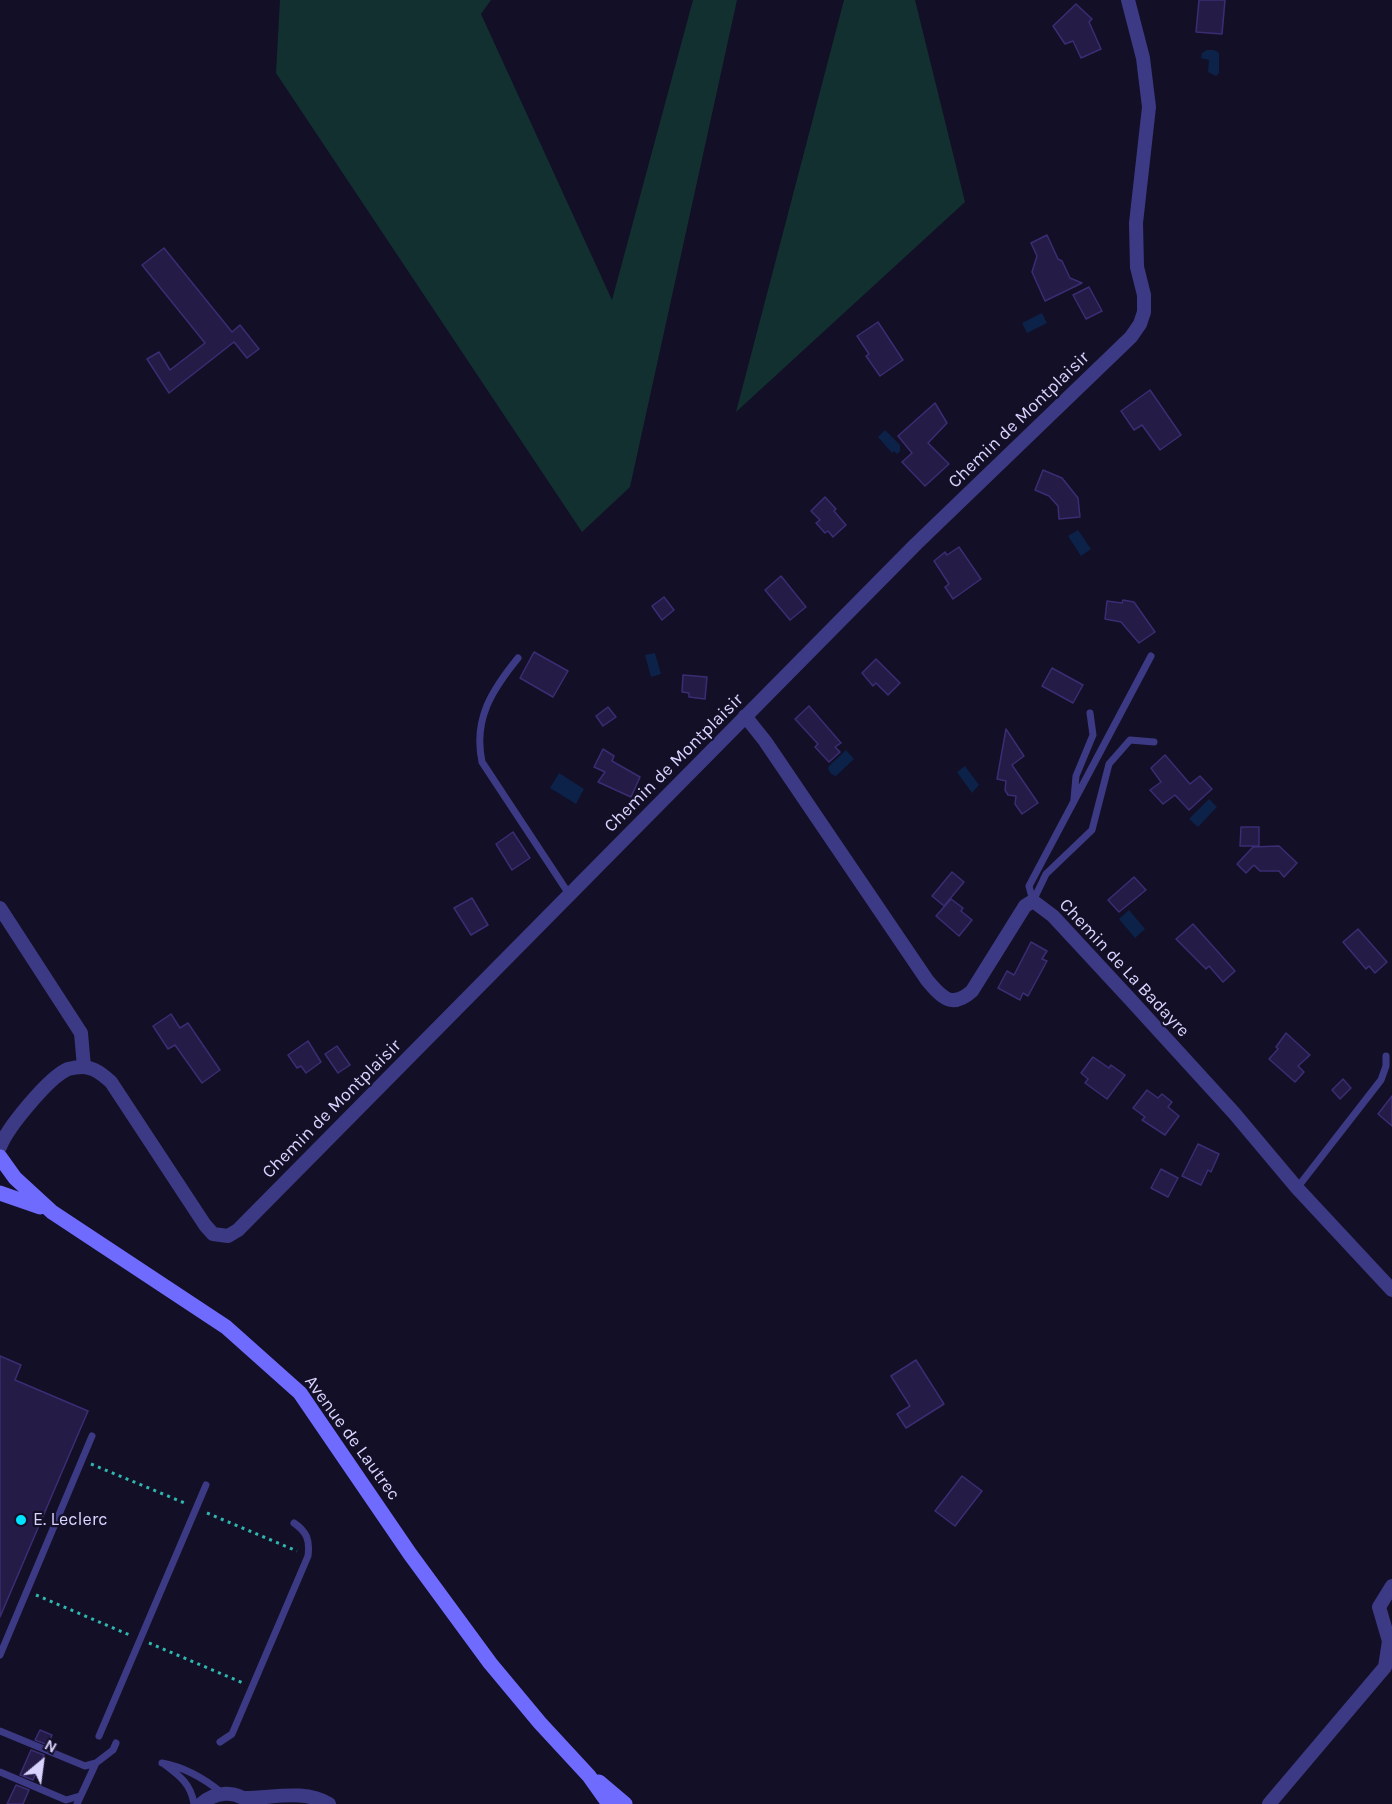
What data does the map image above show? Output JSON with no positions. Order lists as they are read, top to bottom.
{
  "streets": {
    "main road": ["Avenue de Lautrec"],
    "street": ["Chemin de Montplaisir", "Chemin de La Badayre"]
  },
  "crossings": [
    ["Chemin de Montplaisir", "Chemin de La Badayre"]
  ],
  "places": ["E. Leclerc"],
  "north": "top right"
}
